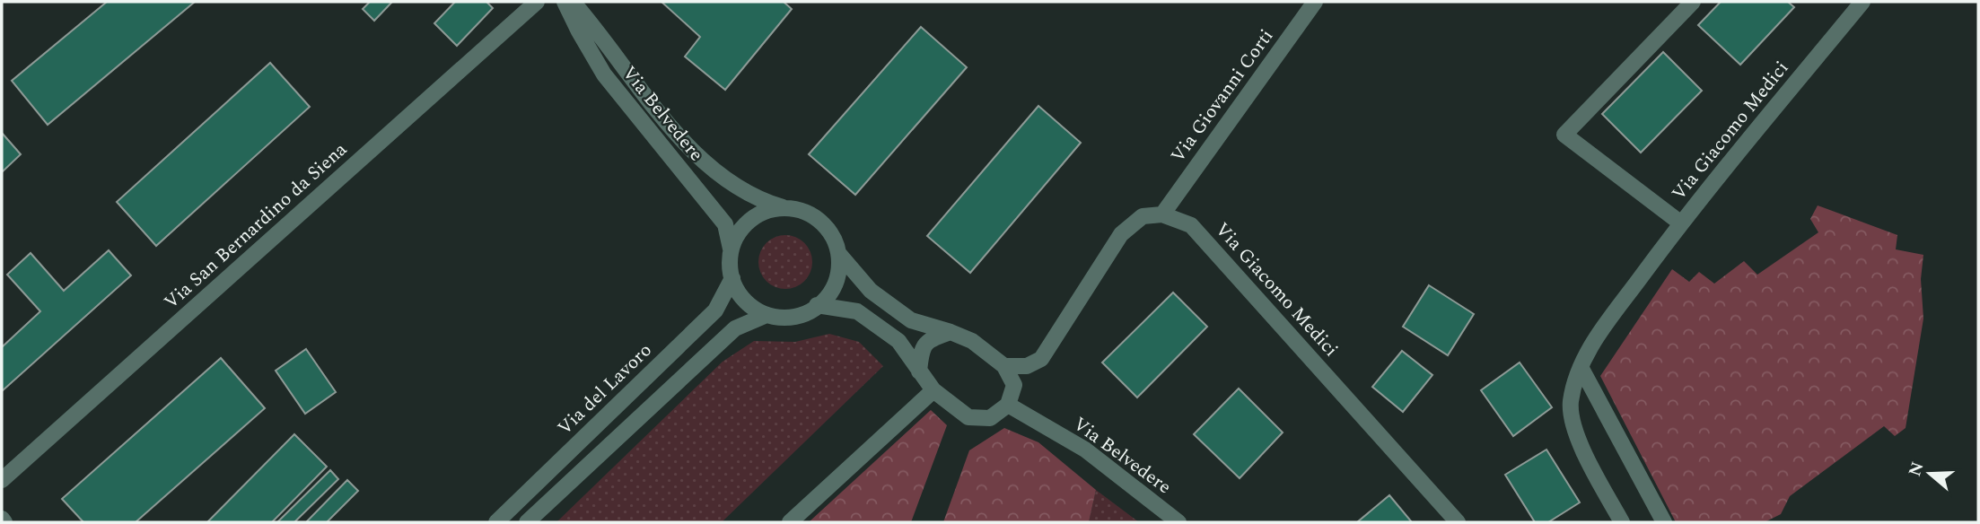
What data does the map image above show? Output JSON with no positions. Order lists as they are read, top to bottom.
{
  "streets": {
    "street": [
      "Via Giovanni Corti",
      "Via Belvedere",
      "Via Giacomo Medici",
      "Via San Bernardino da Siena",
      "Via del Lavoro"
    ]
  },
  "crossings": [
    ["Via Giovanni Corti", "Via Giacomo Medici"],
    ["Via Belvedere", "Via del Lavoro"]
  ],
  "north": "left"
}
